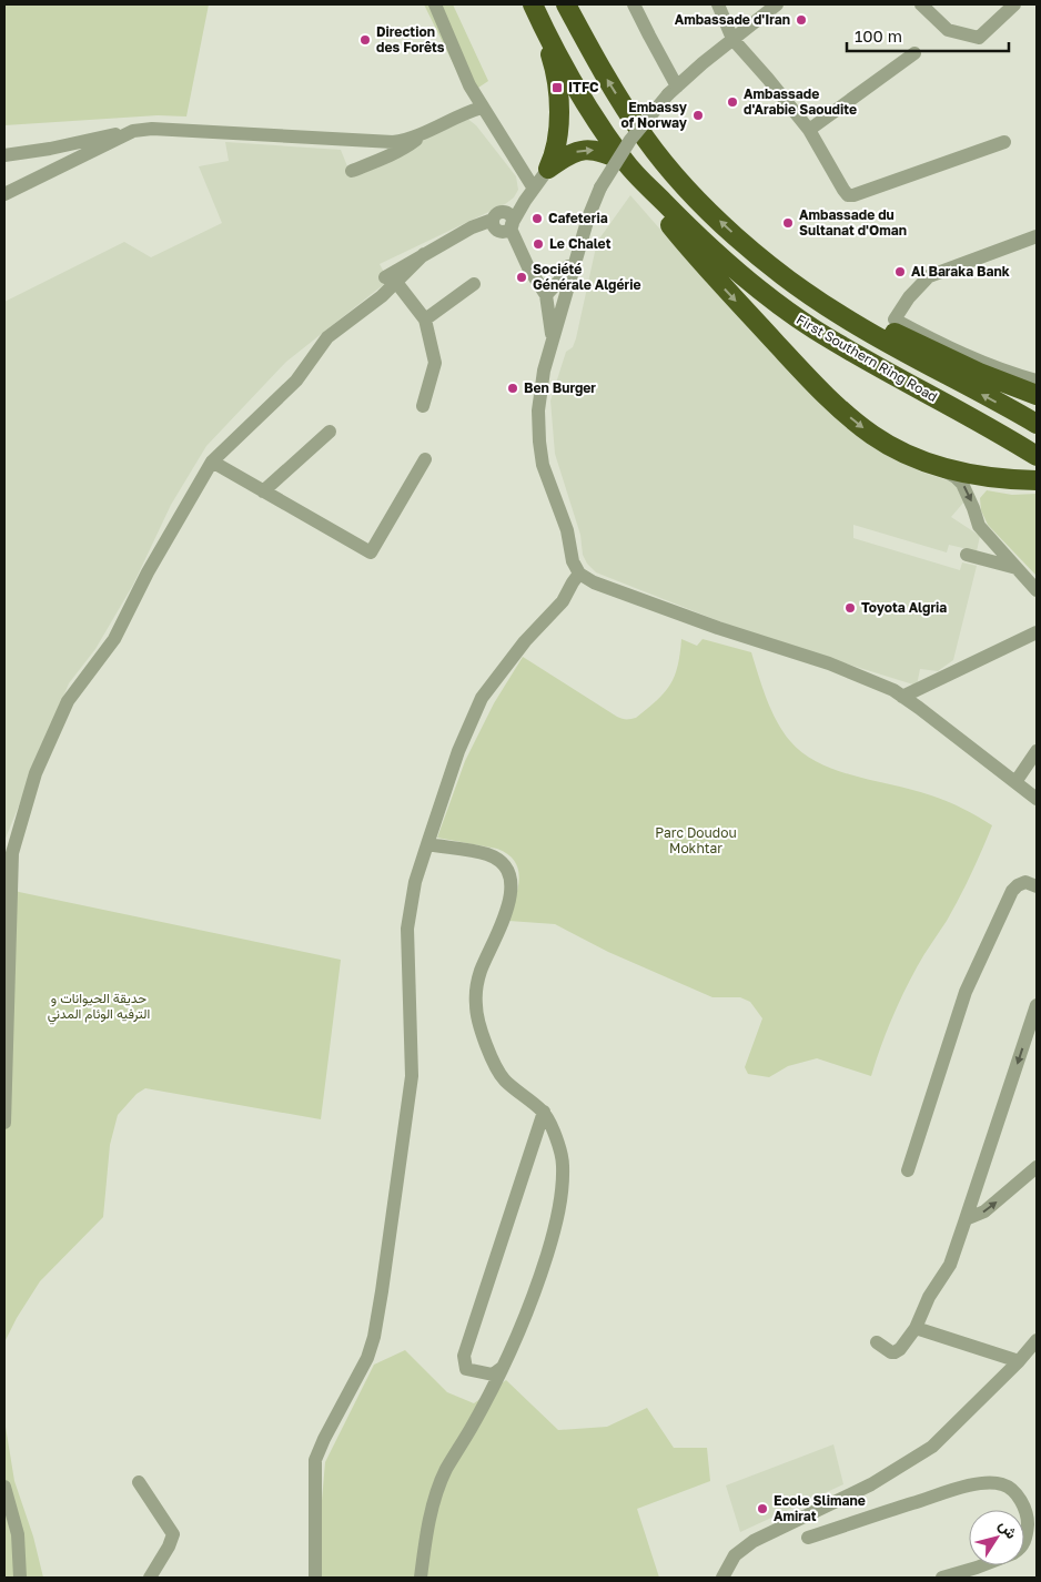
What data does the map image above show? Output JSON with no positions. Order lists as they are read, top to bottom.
{
  "streets": {
    "highway": ["First Southern Ring Road"]
  },
  "parks": ["Parc Doudou Mokhtar", "حديقة الحيوانات و الترفيه الوئام المدني"],
  "places": {
    "other": [
      "Ambassade d'Iran",
      "Direction des Forêts",
      "Ambassade d'Arabie Saoudite",
      "Embassy of Norway",
      "Cafeteria",
      "Ambassade du Sultanat d'Oman",
      "Le Chalet",
      "Al Baraka Bank",
      "Société Générale Algérie",
      "Ben Burger",
      "Toyota Algria",
      "Ecole Slimane Amirat"
    ],
    "transit": ["ITFC"]
  },
  "scale_bar": "100 m",
  "north": "top right"
}
